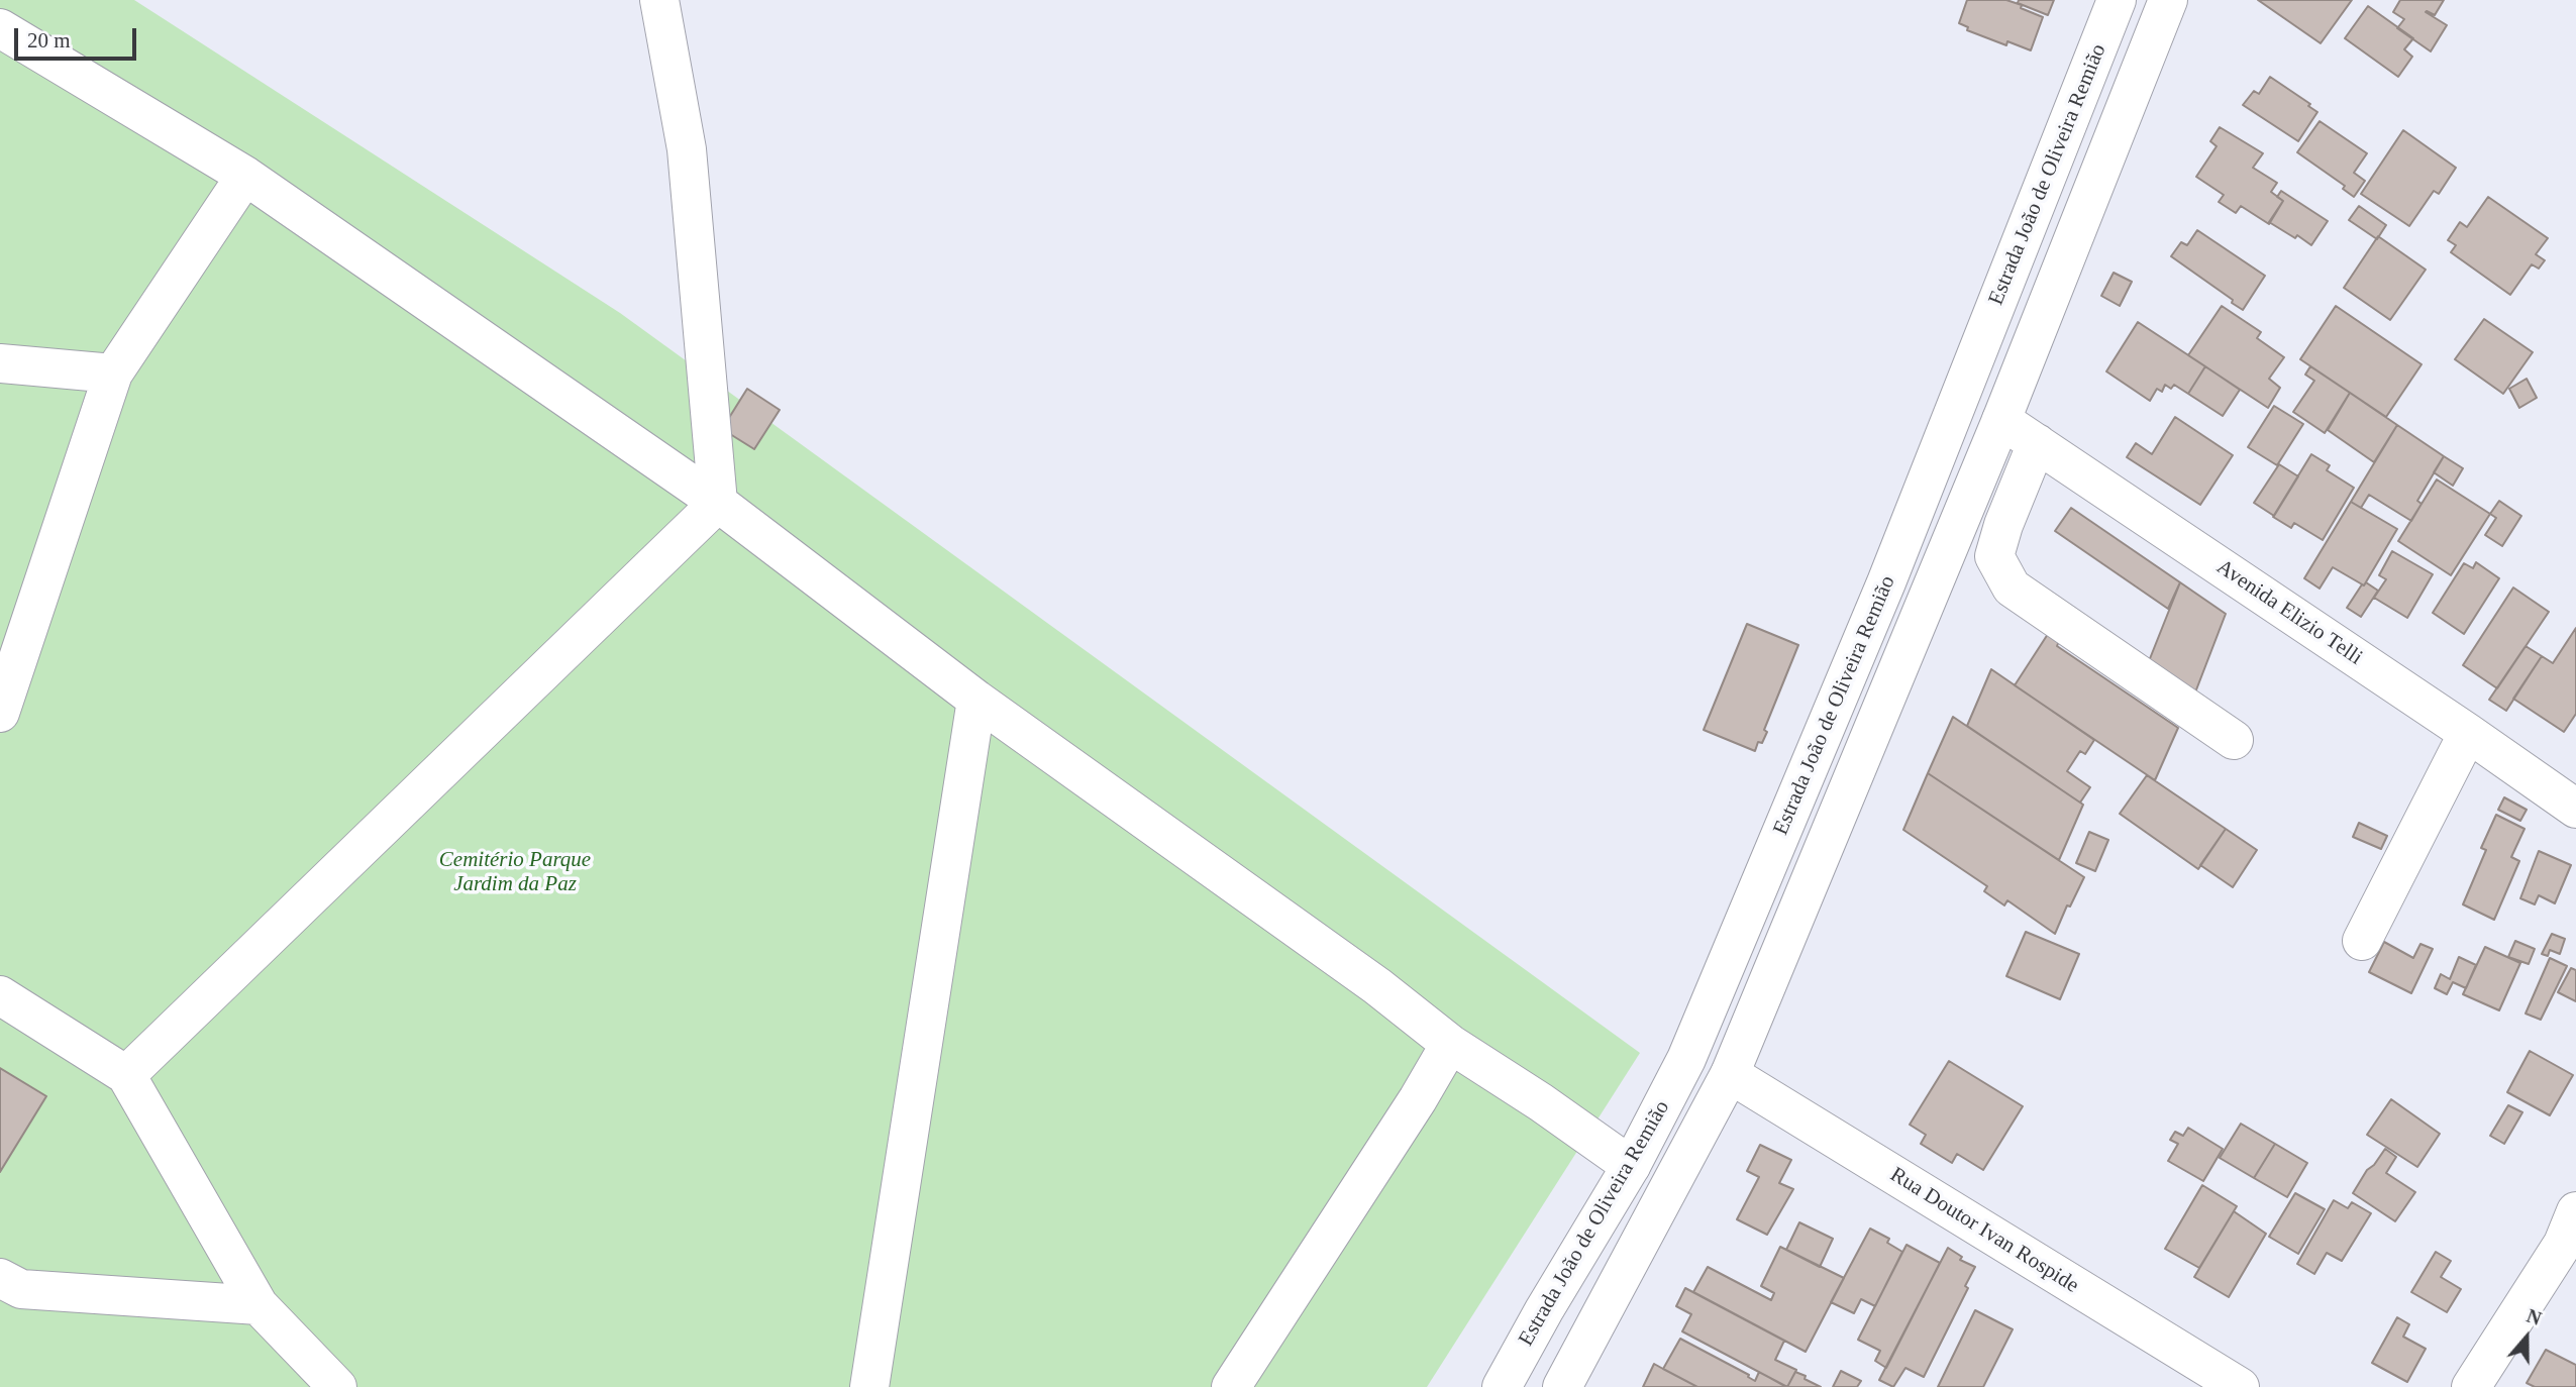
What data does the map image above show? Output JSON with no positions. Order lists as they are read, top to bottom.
{
  "streets": {
    "street": ["Estrada João de Oliveira Remião", "Avenida Elizio Telli", "Rua Doutor Ivan Rospide"]
  },
  "crossings": [
    ["Estrada João de Oliveira Remião", "Avenida Elizio Telli"],
    ["Estrada João de Oliveira Remião", "Rua Doutor Ivan Rospide"]
  ],
  "parks": ["Cemitério Parque Jardim da Paz"],
  "scale_bar": "20 m",
  "north": "top"
}
